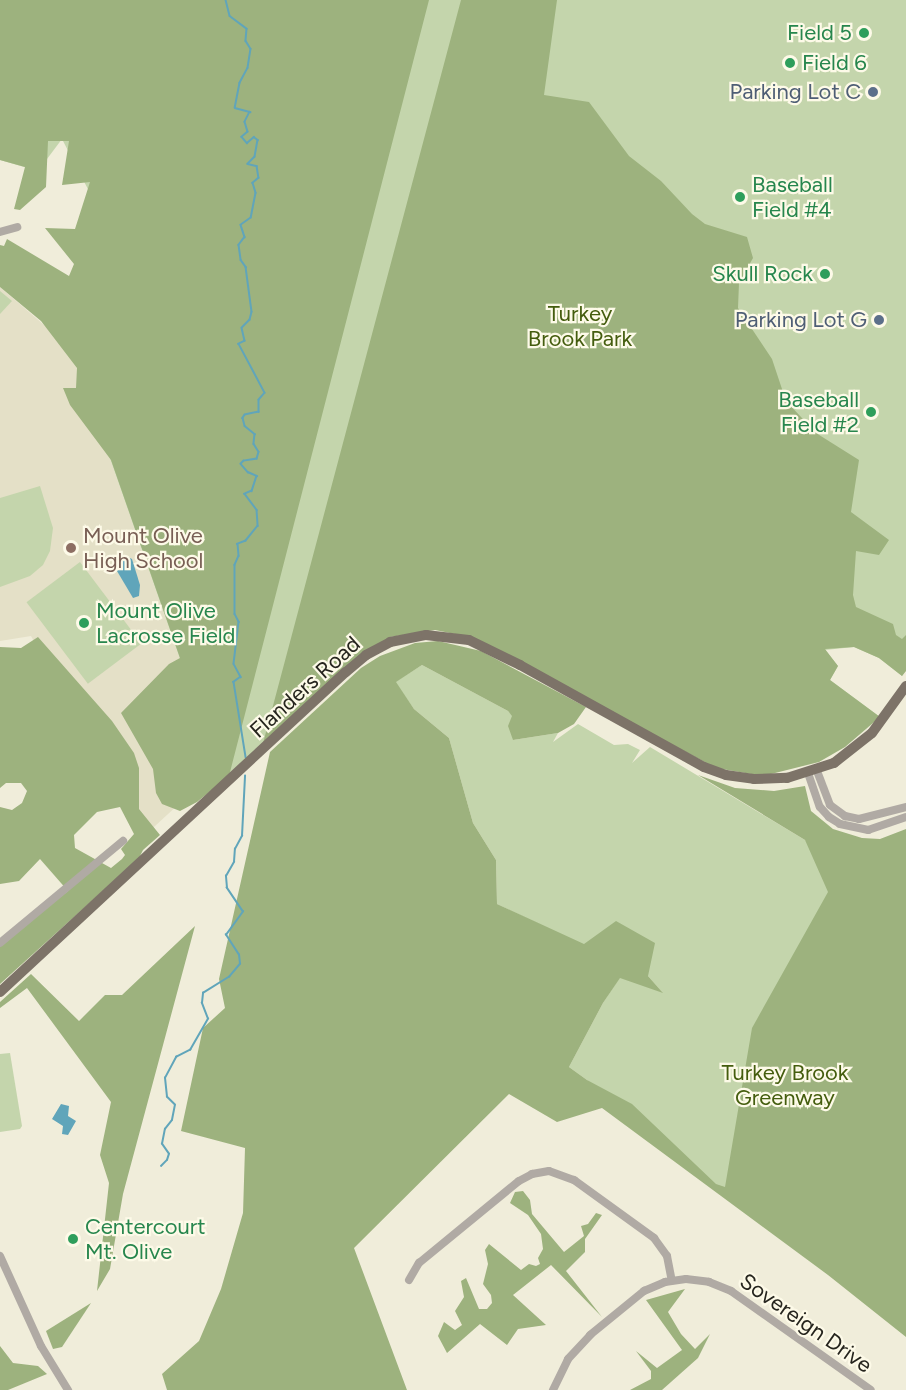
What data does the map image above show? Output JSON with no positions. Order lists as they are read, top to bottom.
{
  "streets": {
    "main road": ["Flanders Road"],
    "street": ["Sovereign Drive"]
  },
  "parks": ["Turkey Brook Park", "Turkey Brook Greenway"],
  "places": [
    "Field 5",
    "Field 6",
    "Parking Lot C",
    "Baseball Field #4",
    "Skull Rock",
    "Parking Lot G",
    "Baseball Field #2",
    "Mount Olive High School",
    "Mount Olive Lacrosse Field",
    "Centercourt Mt. Olive"
  ]
}
